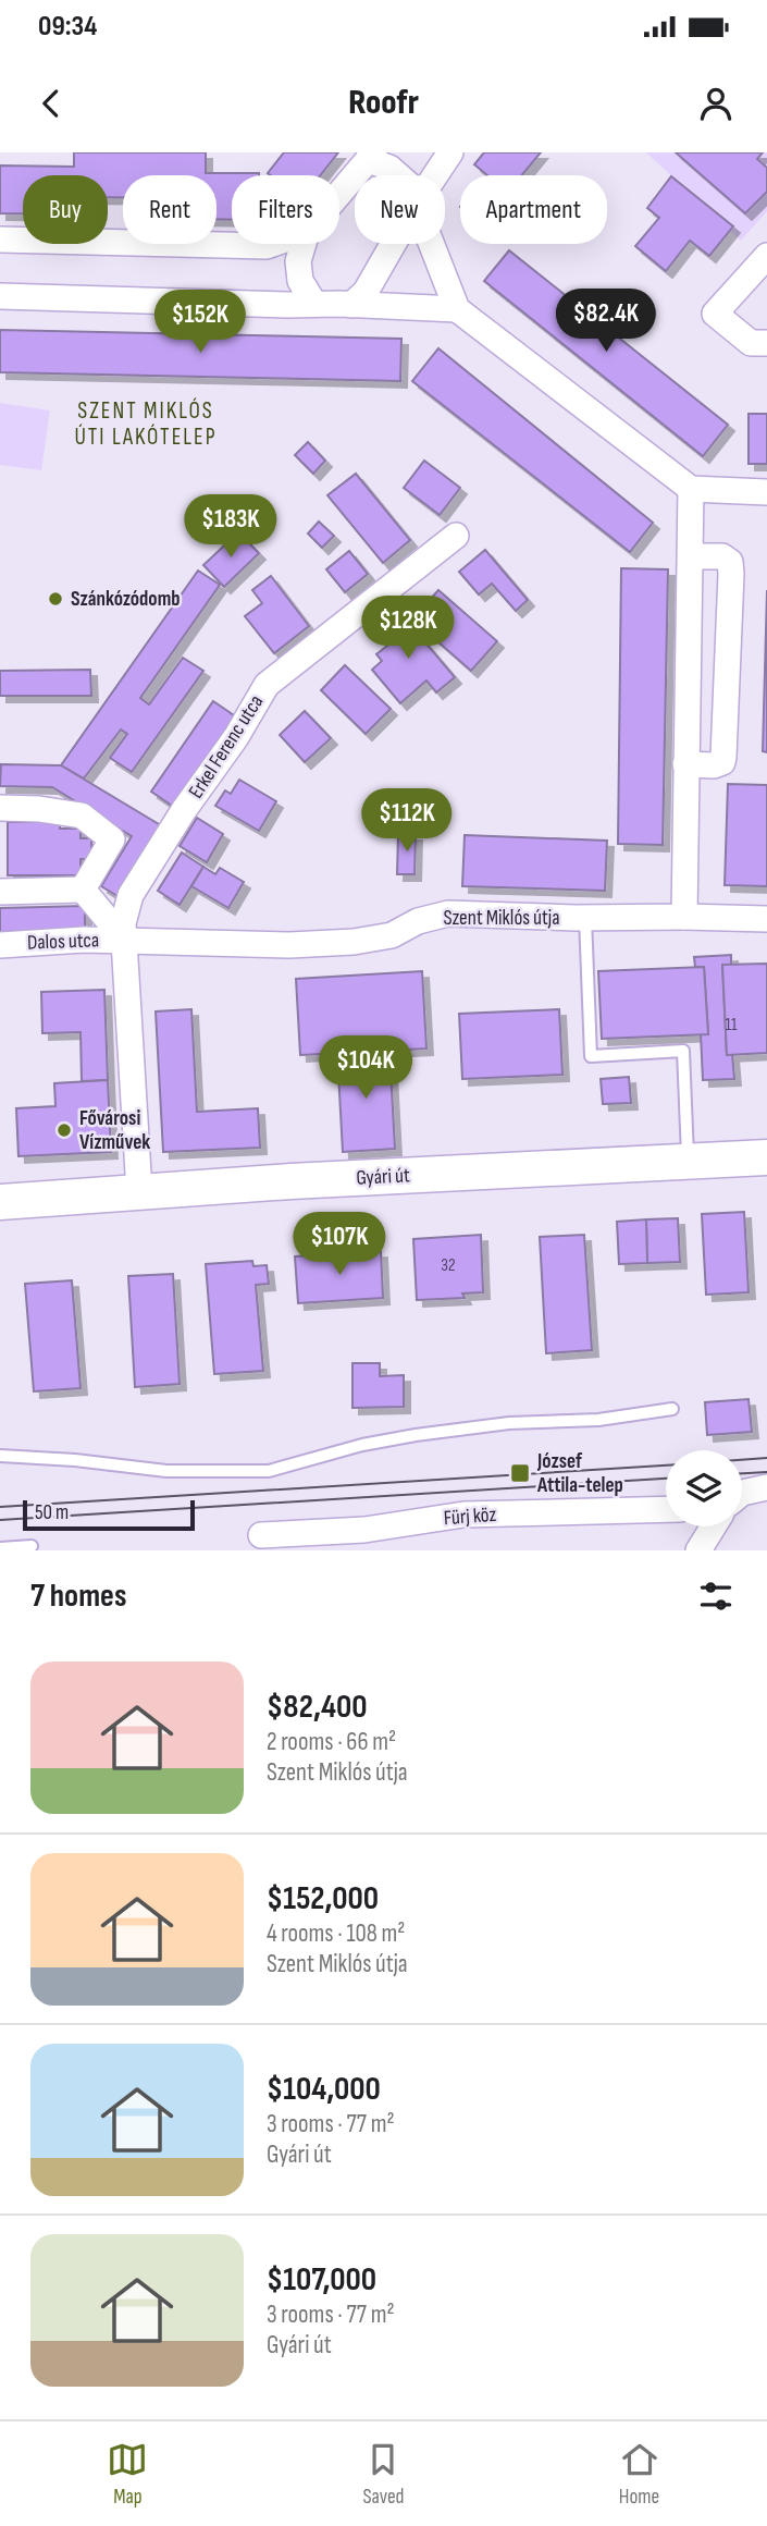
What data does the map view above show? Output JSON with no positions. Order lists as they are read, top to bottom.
{
  "streets": {
    "street": [
      "Erkel Ferenc utca",
      "Szent Miklós útja",
      "Dalos utca",
      "Gyári út",
      "Fürj köz"
    ]
  },
  "crossings": [
    ["Erkel Ferenc utca", "Szent Miklós útja"],
    ["Erkel Ferenc utca", "Dalos utca"],
    ["Erkel Ferenc utca", "Gyári út"],
    ["Szent Miklós útja", "Dalos utca"]
  ],
  "districts": ["SZENT MIKLÓS ÚTI LAKÓTELEP"],
  "places": {
    "other": ["Szánkózódomb", "Fővárosi Vízművek"],
    "transit": ["József Attila-telep"]
  },
  "house_numbers": ["11", "32"],
  "scale_bar": "50 m",
  "page": {
    "status": "09:34",
    "header": "Roofr",
    "chip": [
      "Buy",
      "Rent",
      "Filters",
      "New",
      "Apartment"
    ],
    "price": [
      "$82.4K",
      "$152K",
      "$183K",
      "$128K",
      "$112K",
      "$104K",
      "$107K"
    ],
    "scale": "50 m",
    "heading": "7 homes",
    "list": [
      {
        "name": "$82,400",
        "note": "2 rooms · 66 m² · Szent Miklós útja"
      },
      {
        "name": "$152,000",
        "note": "4 rooms · 108 m² · Szent Miklós útja"
      },
      {
        "name": "$104,000",
        "note": "3 rooms · 77 m² · Gyári út"
      },
      {
        "name": "$107,000",
        "note": "3 rooms · 77 m² · Gyári út"
      }
    ],
    "tabs": ["Map", "Saved", "Home"]
  }
}
